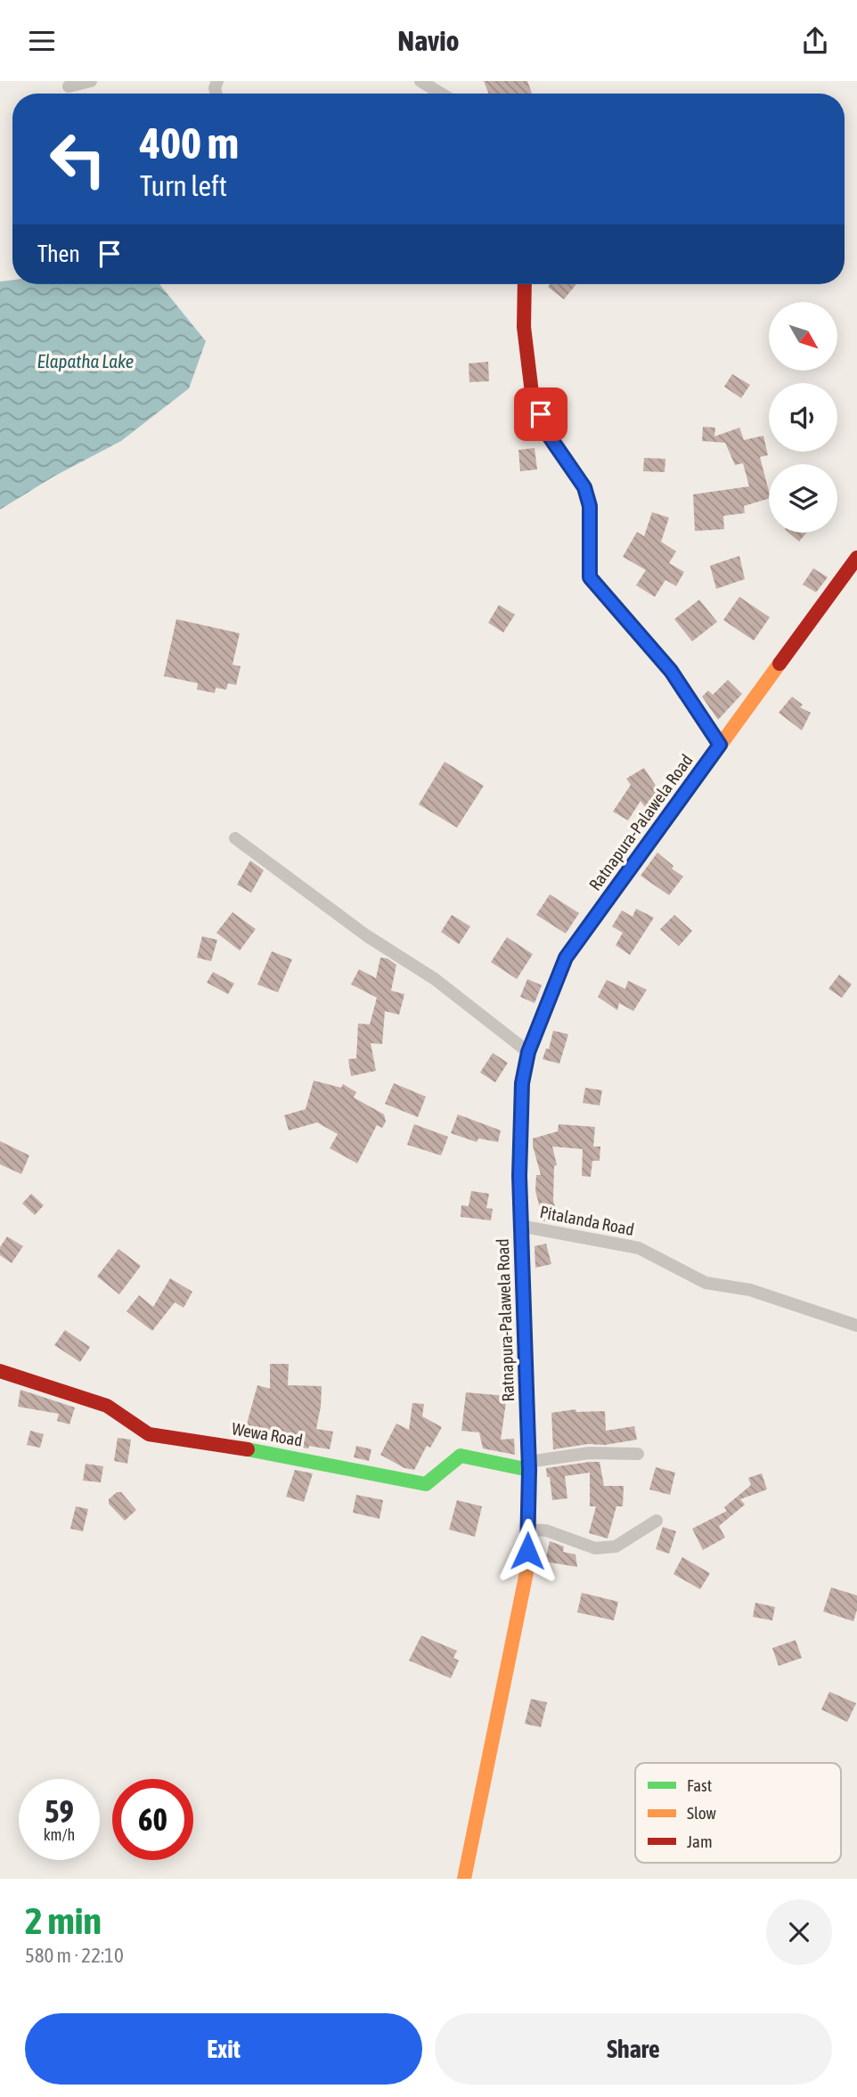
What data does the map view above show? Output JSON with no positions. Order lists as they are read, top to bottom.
{
  "streets": {
    "main road": ["Ratnapura-Palawela Road", "Wewa Road"],
    "street": ["Pitalanda Road"]
  },
  "crossings": [
    ["Ratnapura-Palawela Road", "Pitalanda Road"],
    ["Ratnapura-Palawela Road", "Wewa Road"]
  ],
  "water": ["Elapatha Lake"],
  "legend": ["Fast", "Slow", "Jam"],
  "north": "bottom right",
  "page": {
    "header": "Navio",
    "turn": ["400 m", "Turn left"],
    "then": "Then",
    "speed": "59 km/h",
    "limit": "60",
    "heading": ["2 min", "580 m · 22:10"],
    "buttons": ["Exit", "Share"]
  }
}
